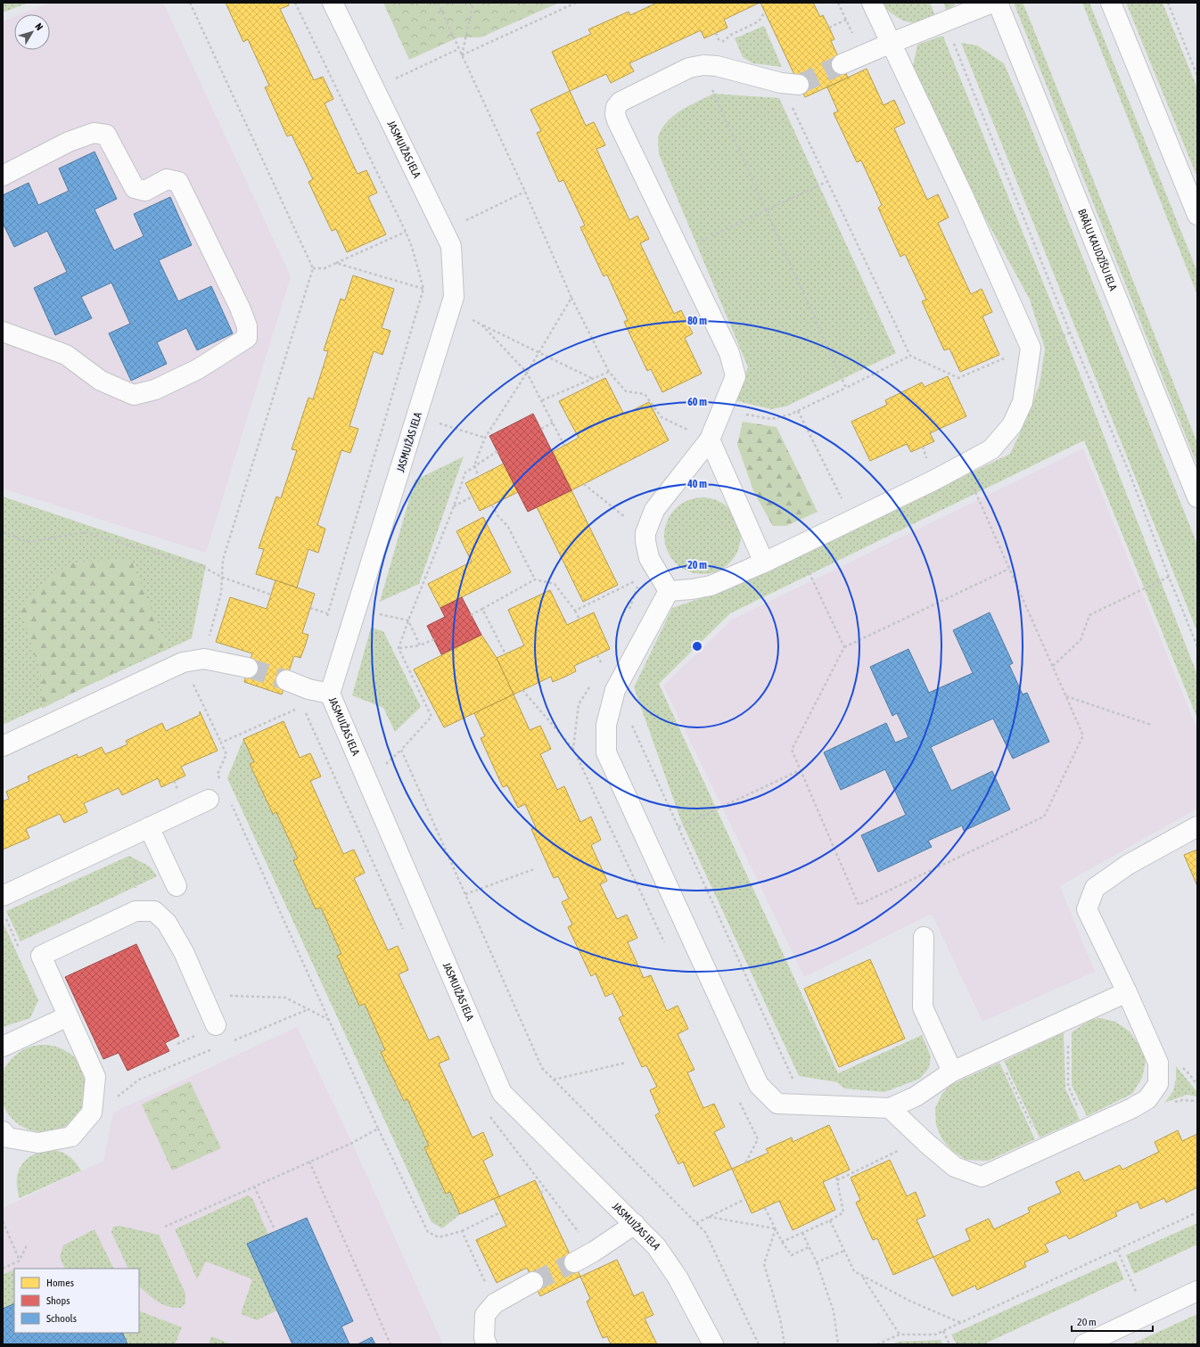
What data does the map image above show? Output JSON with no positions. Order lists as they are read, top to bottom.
{
  "streets": {
    "street": ["JASMUIŽAS IELA", "BRĀĻU KAUDZĪŠU IELA"]
  },
  "legend": ["Homes", "Shops", "Schools"],
  "scale_bar": "20 m",
  "north": "top right",
  "rings": [
    "80 m",
    "60 m",
    "40 m",
    "20 m"
  ]
}
